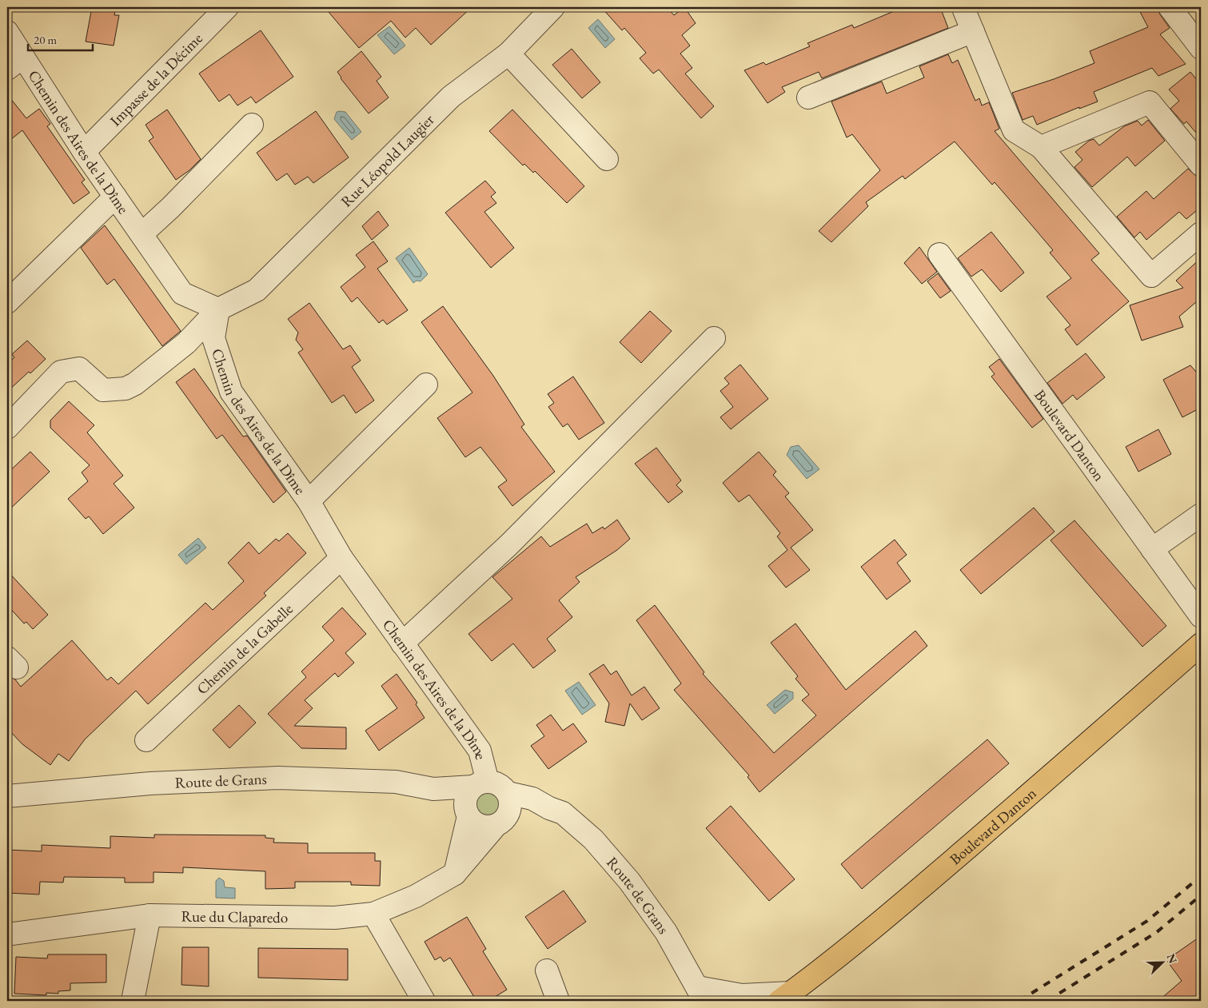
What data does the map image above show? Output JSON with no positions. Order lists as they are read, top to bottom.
{
  "streets": {
    "main road": ["Boulevard Danton"],
    "street": [
      "Impasse de la Décime",
      "Chemin des Aires de la Dîme",
      "Rue Léopold Laugier",
      "Chemin de la Gabelle",
      "Route de Grans",
      "Rue du Claparedo"
    ]
  },
  "crossings": [
    ["Impasse de la Décime", "Chemin des Aires de la Dîme"],
    ["Chemin des Aires de la Dîme", "Rue Léopold Laugier"],
    ["Chemin des Aires de la Dîme", "Chemin de la Gabelle"],
    ["Chemin des Aires de la Dîme", "Route de Grans"],
    ["Chemin des Aires de la Dîme", "Rue du Claparedo"],
    ["Route de Grans", "Rue du Claparedo"]
  ],
  "scale_bar": "20 m",
  "north": "top right"
}
